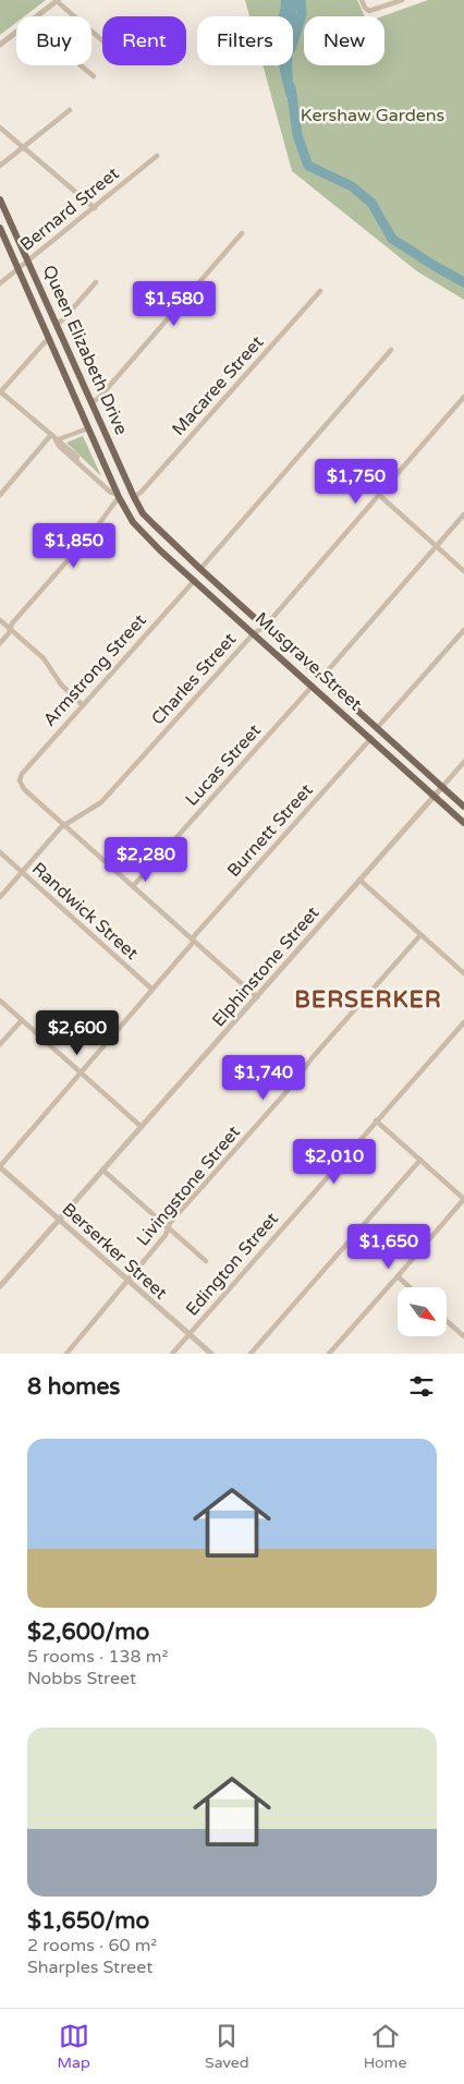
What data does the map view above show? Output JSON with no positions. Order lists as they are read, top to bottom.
{
  "streets": {
    "main road": ["Queen Elizabeth Drive", "Musgrave Street"],
    "street": [
      "Bernard Street",
      "Macaree Street",
      "Armstrong Street",
      "Charles Street",
      "Lucas Street",
      "Burnett Street",
      "Randwick Street",
      "Elphinstone Street",
      "Livingstone Street",
      "Berserker Street",
      "Edington Street"
    ]
  },
  "crossings": [
    ["Bernard Street", "Queen Elizabeth Drive"],
    ["Queen Elizabeth Drive", "Macaree Street"],
    ["Queen Elizabeth Drive", "Musgrave Street"],
    ["Musgrave Street", "Armstrong Street"],
    ["Musgrave Street", "Charles Street"],
    ["Musgrave Street", "Lucas Street"],
    ["Musgrave Street", "Burnett Street"],
    ["Musgrave Street", "Elphinstone Street"],
    ["Armstrong Street", "Charles Street"],
    ["Charles Street", "Randwick Street"],
    ["Burnett Street", "Randwick Street"],
    ["Burnett Street", "Berserker Street"],
    ["Elphinstone Street", "Berserker Street"],
    ["Livingstone Street", "Berserker Street"],
    ["Berserker Street", "Edington Street"]
  ],
  "districts": ["BERSERKER"],
  "parks": ["Kershaw Gardens"],
  "north": "bottom right",
  "page": {
    "chip": [
      "Buy",
      "Rent",
      "Filters",
      "New"
    ],
    "price": [
      "$1,580",
      "$1,750",
      "$1,850",
      "$2,280",
      "$2,600",
      "$1,740",
      "$2,010",
      "$1,650"
    ],
    "heading": "8 homes",
    "list": [
      {
        "name": "$2,600/mo",
        "note": "5 rooms · 138 m² · Nobbs Street"
      },
      {
        "name": "$1,650/mo",
        "note": "2 rooms · 60 m² · Sharples Street"
      }
    ],
    "tabs": ["Map", "Saved", "Home"]
  }
}
